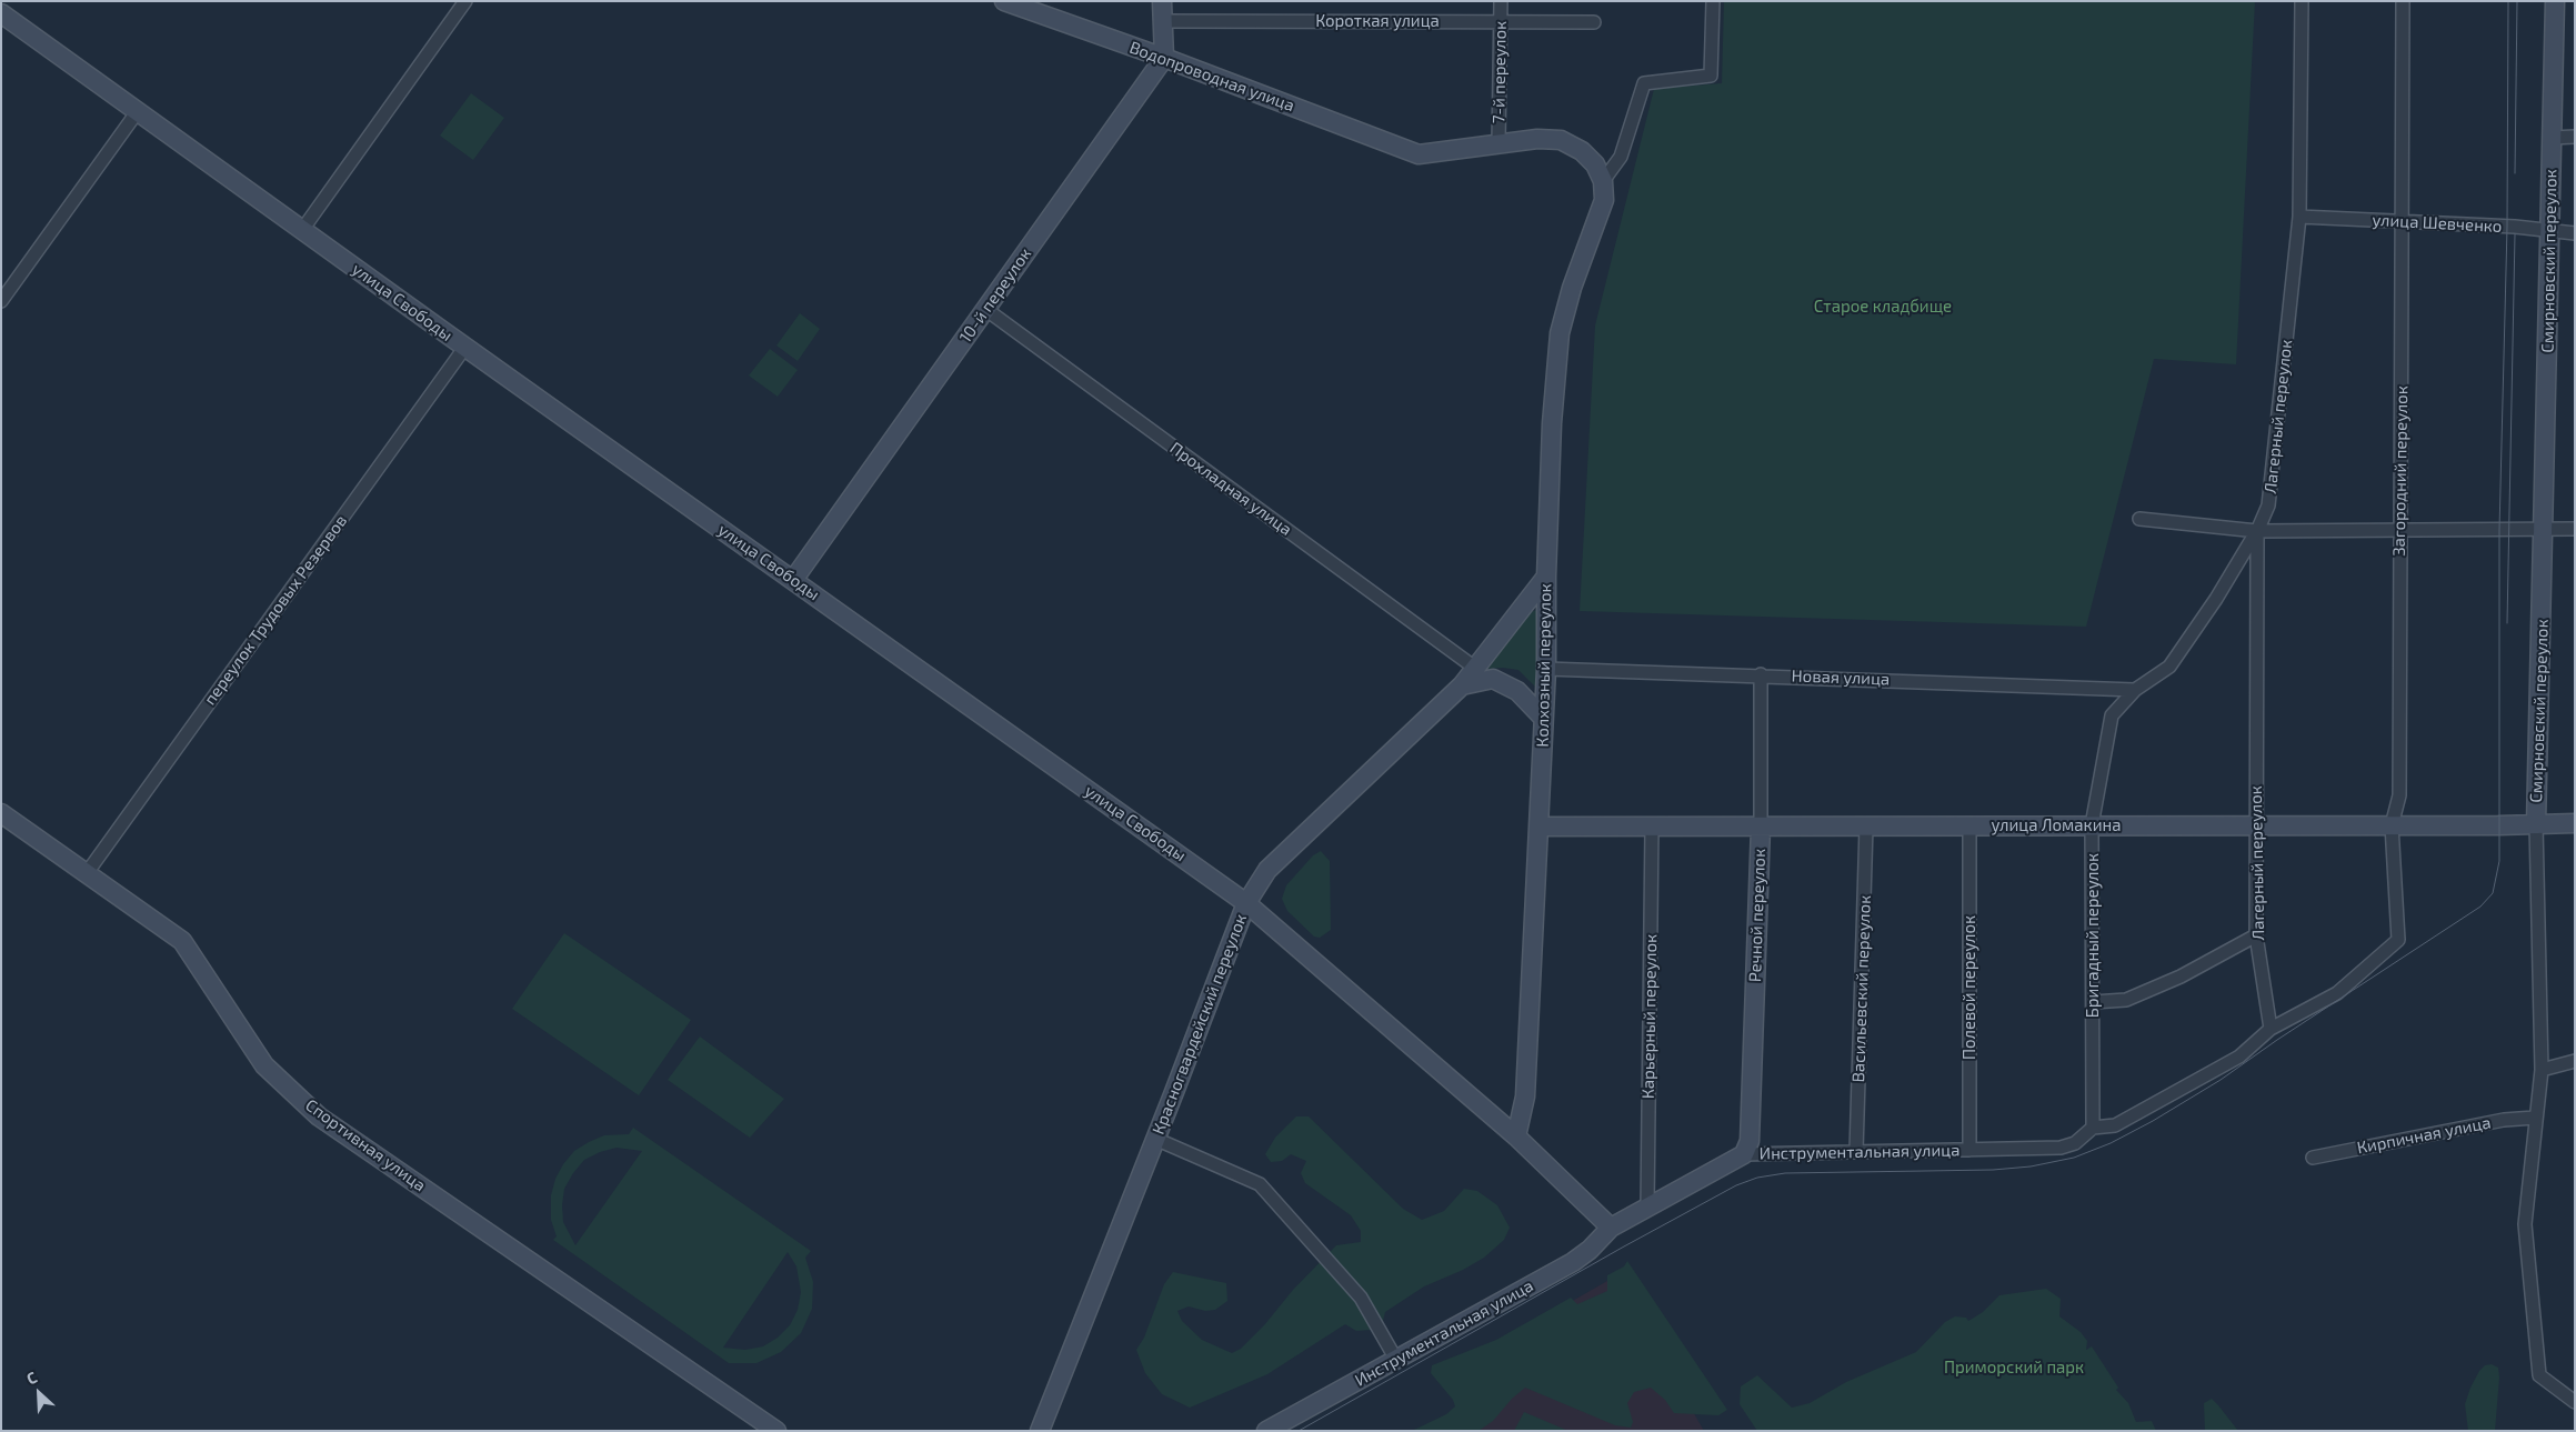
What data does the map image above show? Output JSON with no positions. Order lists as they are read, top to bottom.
{
  "streets": {
    "main road": [
      "Водопроводная улица",
      "Смирновский переулок",
      "10-й переулок",
      "улица Свободы",
      "Колхозный переулок",
      "улица Ломакина",
      "Речной переулок",
      "Красногвардейский переулок",
      "Спортивная улица",
      "Инструментальная улица"
    ],
    "street": [
      "Короткая улица",
      "7-й переулок",
      "улица Шевченко",
      "Лагерный переулок",
      "Загородний переулок",
      "Прохладная улица",
      "переулок Трудовых Резервов",
      "Новая улица",
      "Бригадный переулок",
      "Полевой переулок",
      "Васильевский переулок",
      "Карьерный переулок",
      "Кирпичная улица"
    ]
  },
  "crossings": [
    ["Короткая улица", "7-й переулок"],
    ["7-й переулок", "Водопроводная улица"],
    ["Водопроводная улица", "10-й переулок"],
    ["улица Шевченко", "Смирновский переулок"],
    ["улица Шевченко", "Лагерный переулок"],
    ["улица Шевченко", "Загородний переулок"],
    ["Смирновский переулок", "улица Ломакина"],
    ["Смирновский переулок", "Кирпичная улица"],
    ["10-й переулок", "улица Свободы"],
    ["10-й переулок", "Прохладная улица"],
    ["улица Свободы", "переулок Трудовых Резервов"],
    ["улица Свободы", "Колхозный переулок"],
    ["улица Свободы", "Красногвардейский переулок"],
    ["улица Свободы", "Инструментальная улица"],
    ["Лагерный переулок", "улица Ломакина"],
    ["Лагерный переулок", "Бригадный переулок"],
    ["Лагерный переулок", "Инструментальная улица"],
    ["Загородний переулок", "улица Ломакина"],
    ["Загородний переулок", "Инструментальная улица"],
    ["Прохладная улица", "Красногвардейский переулок"],
    ["переулок Трудовых Резервов", "Спортивная улица"],
    ["Колхозный переулок", "Новая улица"],
    ["Колхозный переулок", "улица Ломакина"],
    ["Колхозный переулок", "Красногвардейский переулок"],
    ["Новая улица", "Речной переулок"],
    ["Новая улица", "Бригадный переулок"],
    ["улица Ломакина", "Речной переулок"],
    ["улица Ломакина", "Бригадный переулок"],
    ["улица Ломакина", "Полевой переулок"],
    ["улица Ломакина", "Васильевский переулок"],
    ["улица Ломакина", "Карьерный переулок"],
    ["Речной переулок", "Инструментальная улица"],
    ["Бригадный переулок", "Инструментальная улица"],
    ["Полевой переулок", "Инструментальная улица"],
    ["Васильевский переулок", "Инструментальная улица"],
    ["Карьерный переулок", "Инструментальная улица"]
  ],
  "parks": ["Старое кладбище", "Приморский парк"],
  "north": "top left"
}
